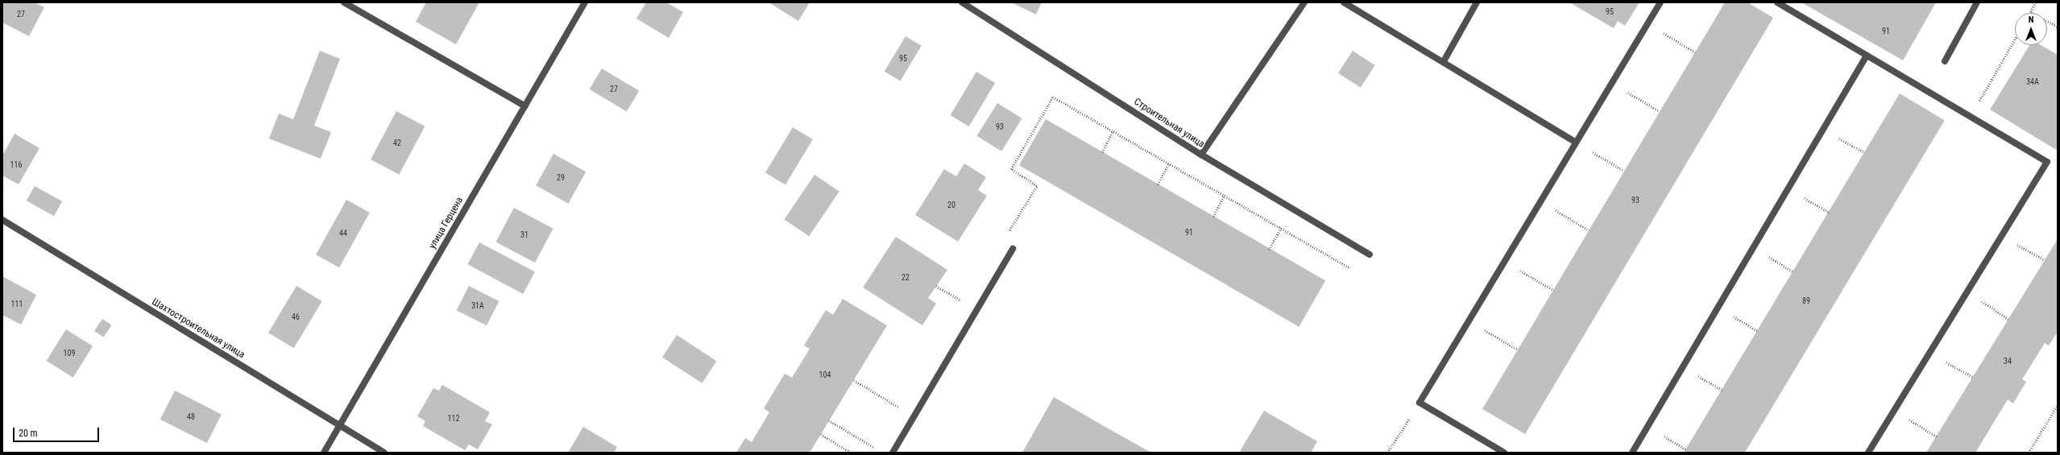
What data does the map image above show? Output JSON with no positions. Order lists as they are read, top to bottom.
{
  "streets": {
    "street": ["Строительная улица", "улица Герцена", "Шахтостроительная улица"]
  },
  "crossings": [
    ["улица Герцена", "Шахтостроительная улица"]
  ],
  "house_numbers": [
    "95",
    "27",
    "91",
    "95",
    "34А",
    "27",
    "93",
    "42",
    "116",
    "29",
    "93",
    "20",
    "91",
    "44",
    "31",
    "22",
    "89",
    "111",
    "31А",
    "46",
    "109",
    "34",
    "104",
    "48",
    "112"
  ],
  "scale_bar": "20 m",
  "north": "top"
}
